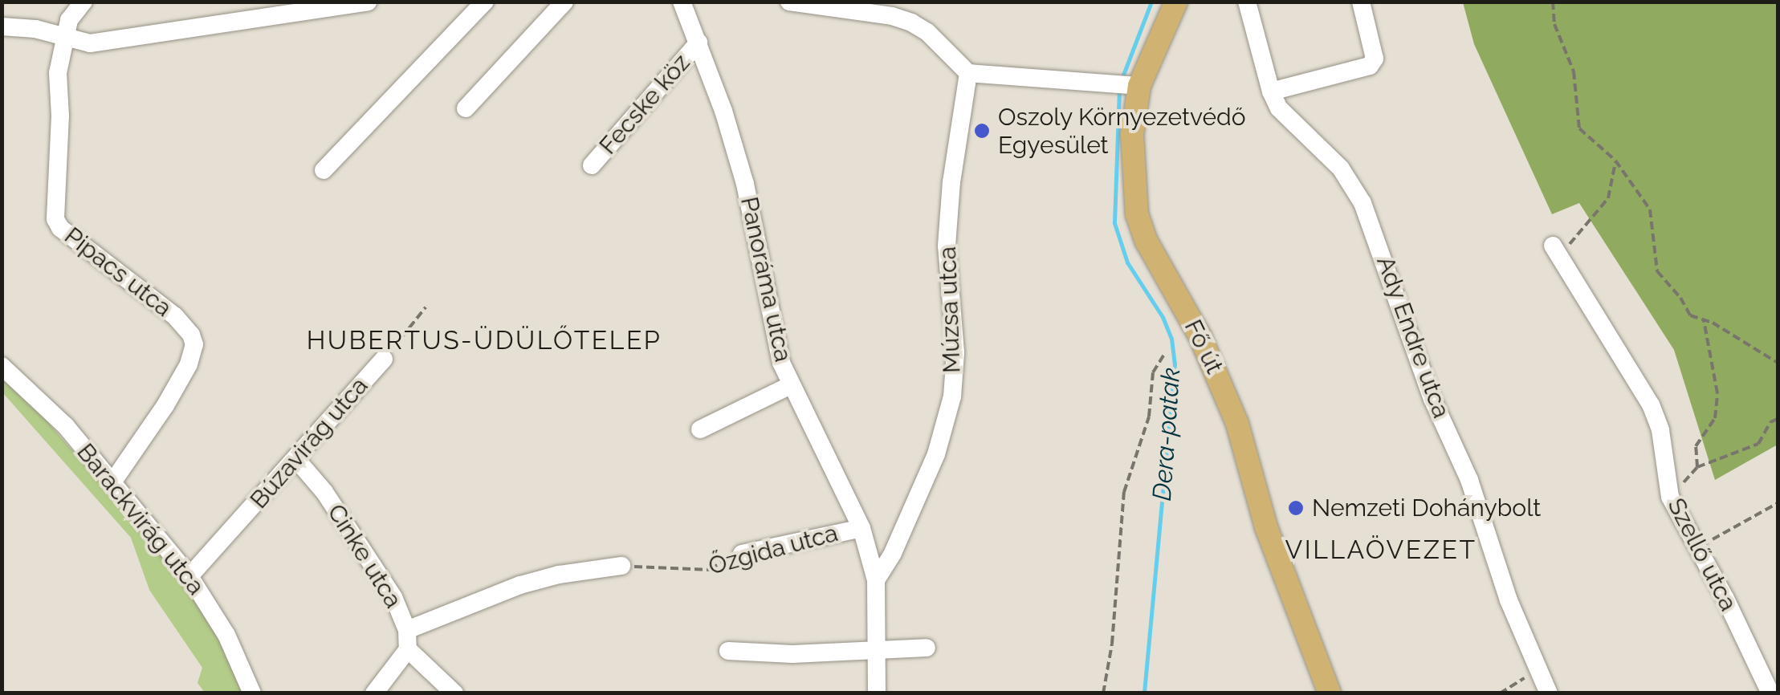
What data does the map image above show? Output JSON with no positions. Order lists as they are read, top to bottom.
{
  "streets": {
    "main road": ["Fő út"],
    "street": [
      "Fecske köz",
      "Pipacs utca",
      "Panoráma utca",
      "Múzsa utca",
      "Ady Endre utca",
      "Búzavirág utca",
      "Barackvirág utca",
      "Őzgida utca",
      "Szellő utca",
      "Cinke utca"
    ]
  },
  "crossings": [
    ["Fecske köz", "Panoráma utca"],
    ["Pipacs utca", "Barackvirág utca"],
    ["Panoráma utca", "Múzsa utca"],
    ["Panoráma utca", "Őzgida utca"],
    ["Búzavirág utca", "Barackvirág utca"],
    ["Búzavirág utca", "Cinke utca"]
  ],
  "districts": ["HUBERTUS-ÜDÜLŐTELEP", "VILLAÖVEZET"],
  "water": ["Dera-patak"],
  "places": ["Oszoly Környezetvédő Egyesület", "Nemzeti Dohánybolt"]
}
